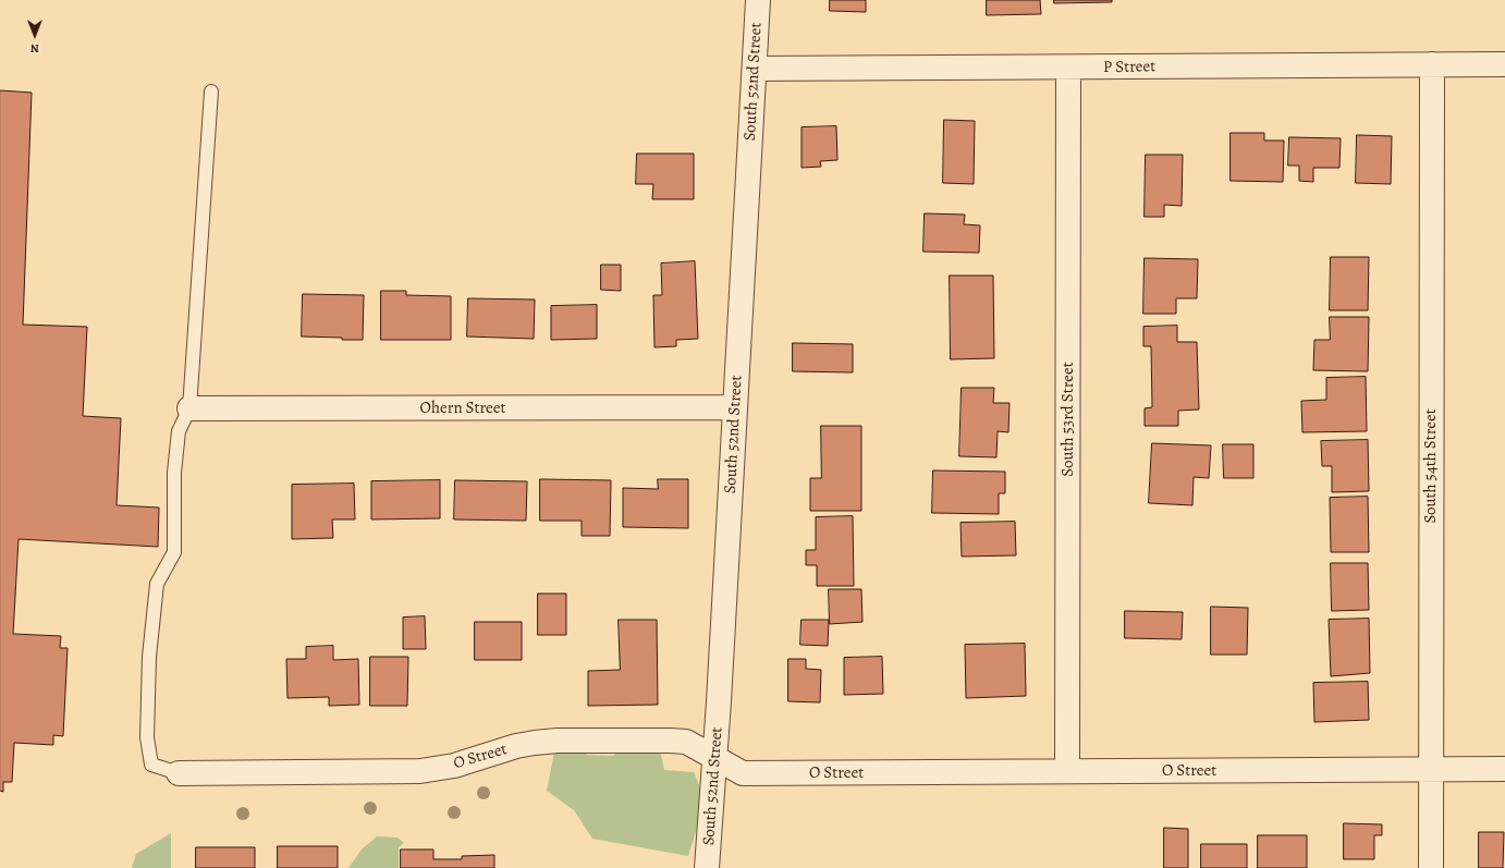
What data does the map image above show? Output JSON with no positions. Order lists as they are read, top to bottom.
{
  "streets": {
    "street": [
      "P Street",
      "South 52nd Street",
      "Ohern Street",
      "South 53rd Street",
      "South 54th Street",
      "O Street"
    ]
  },
  "crossings": [
    ["P Street", "South 52nd Street"],
    ["P Street", "South 53rd Street"],
    ["P Street", "South 54th Street"],
    ["South 52nd Street", "Ohern Street"],
    ["South 52nd Street", "O Street"],
    ["South 53rd Street", "O Street"],
    ["South 54th Street", "O Street"]
  ],
  "north": "bottom"
}
